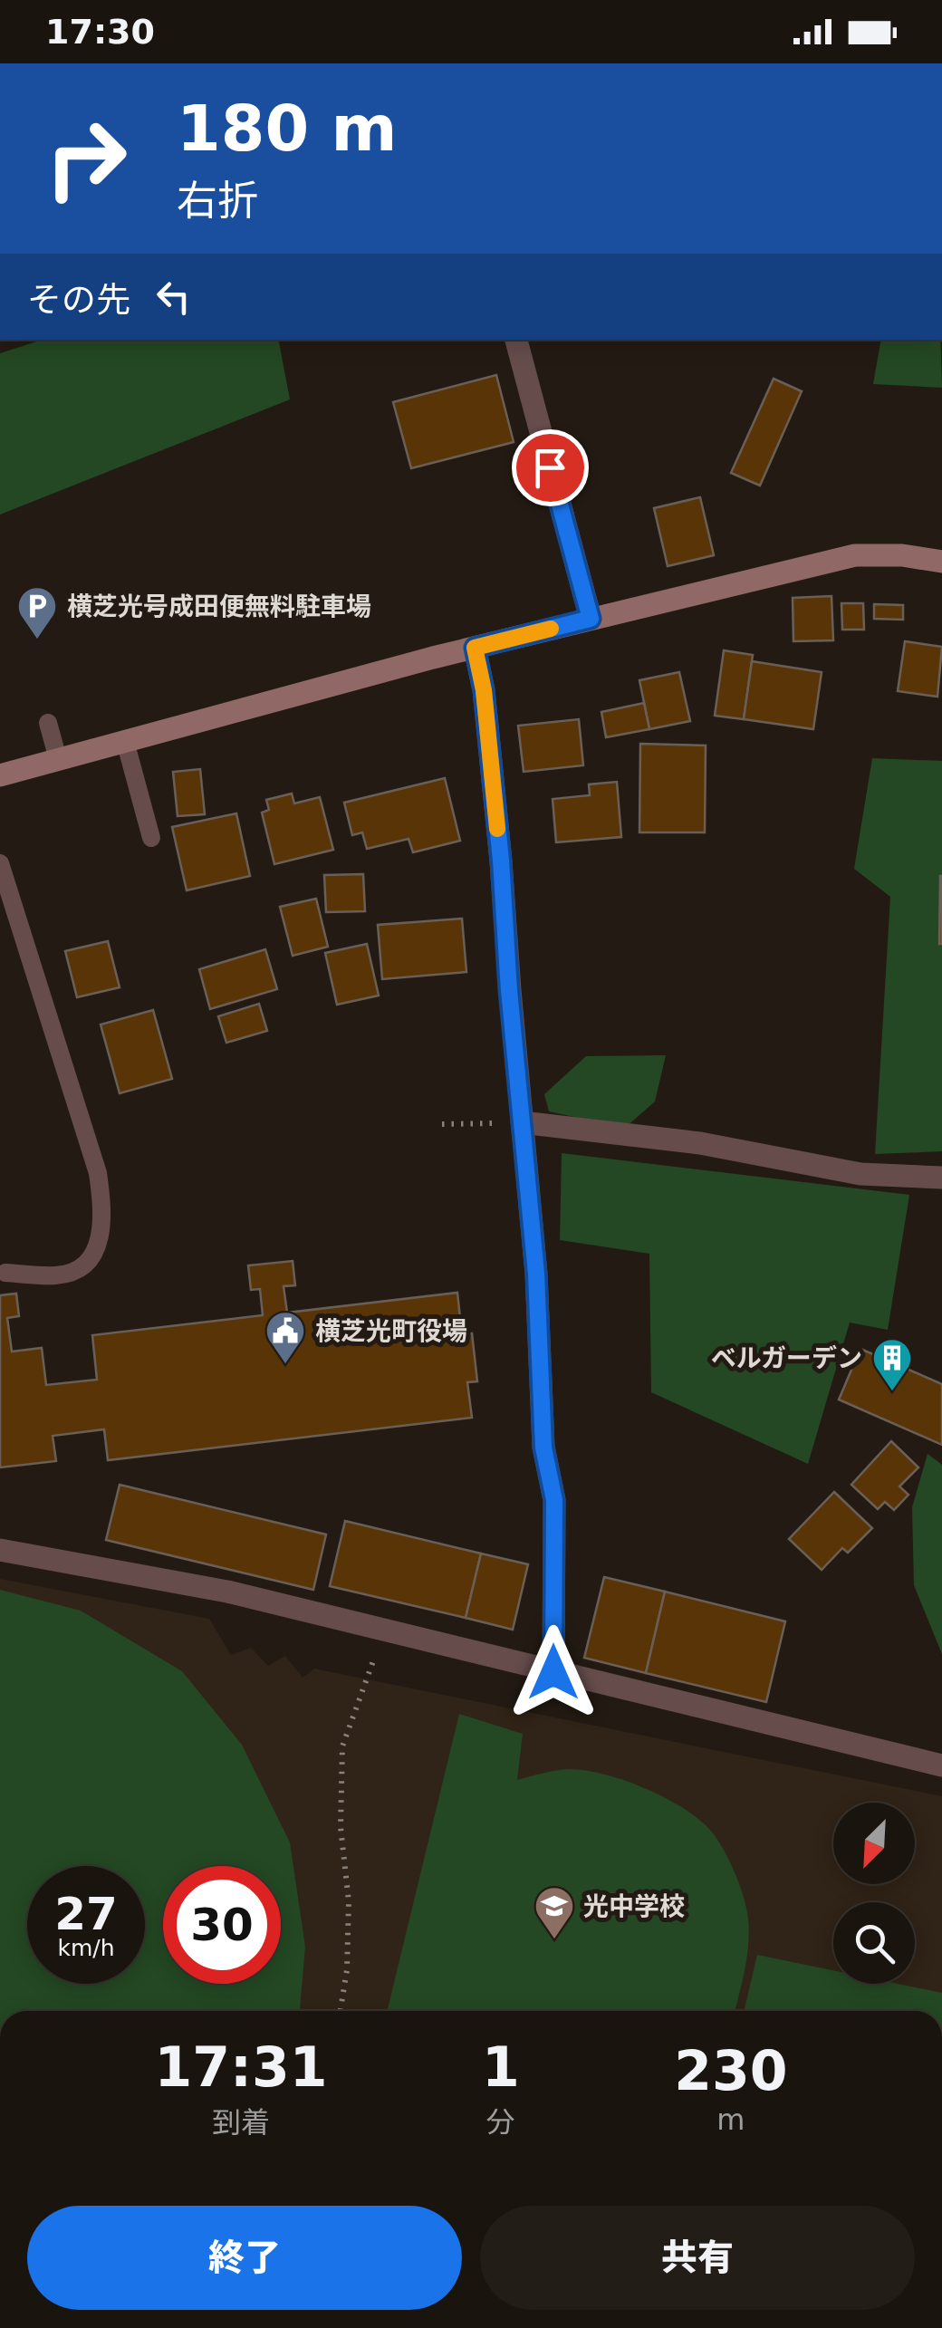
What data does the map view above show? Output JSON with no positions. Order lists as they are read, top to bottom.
{
  "places": {
    "parking": ["横芝光号成田便無料駐車場"],
    "public building": ["横芝光町役場"],
    "building": ["ベルガーデン"],
    "school or university": ["光中学校"]
  },
  "north": "bottom left",
  "page": {
    "status": "17:30",
    "turn": ["180 m", "右折"],
    "then": "その先",
    "speed": "27 km/h",
    "limit": "30",
    "eta": [
      "17:31",
      "到着",
      "1",
      "分",
      "230",
      "m"
    ],
    "buttons": ["終了", "共有"]
  }
}
